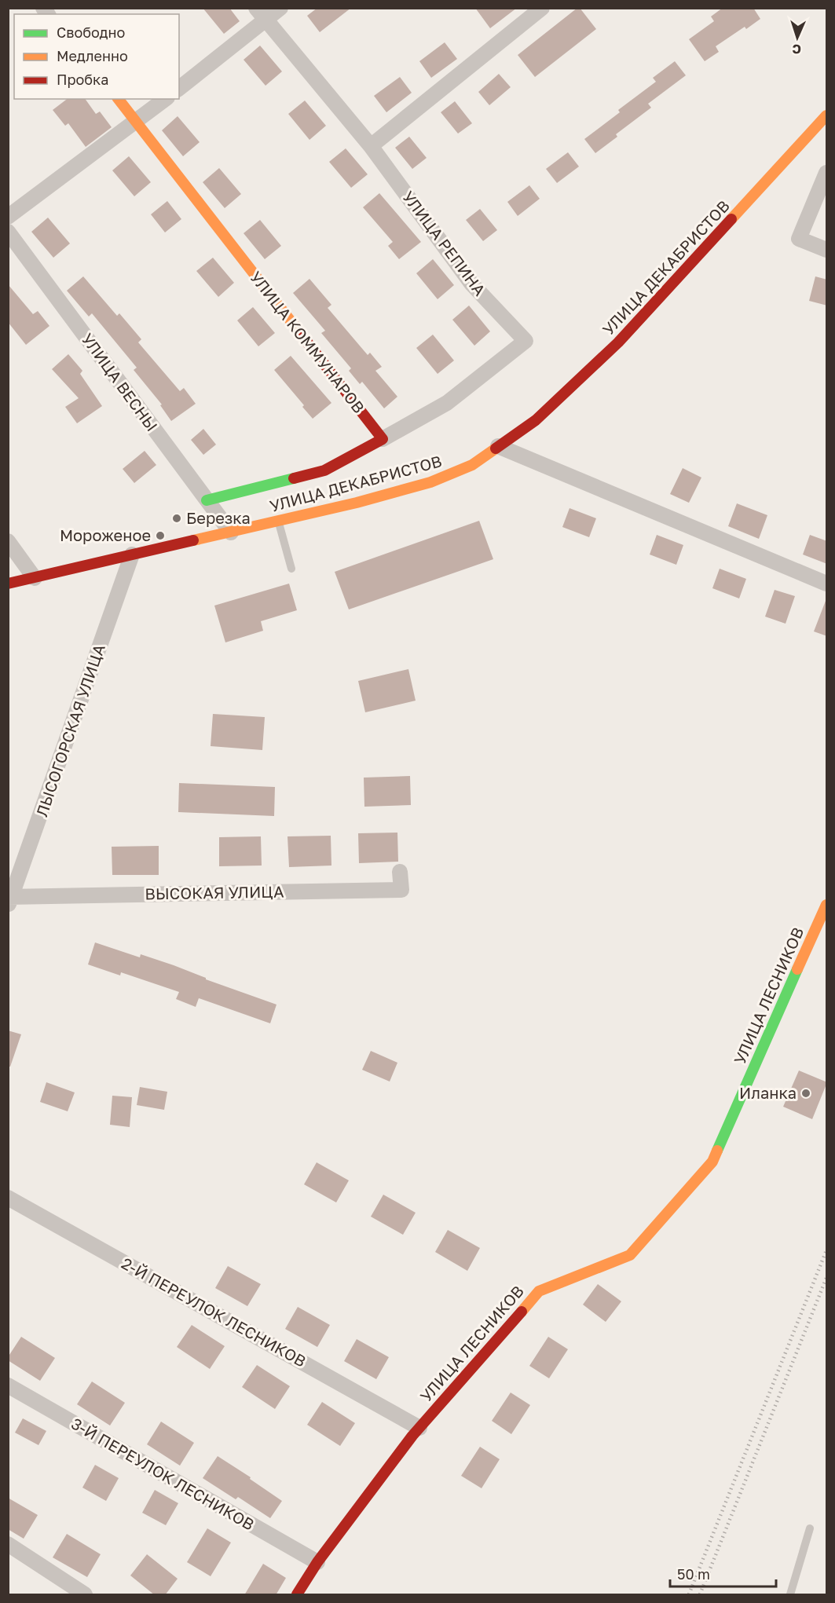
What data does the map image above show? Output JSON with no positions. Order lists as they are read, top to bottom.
{
  "streets": {
    "street": [
      "УЛИЦА РЕПИНА",
      "УЛИЦА ДЕКАБРИСТОВ",
      "УЛИЦА КОММУНАРОВ",
      "УЛИЦА ВЕСНЫ",
      "ЛЫСОГОРСКАЯ УЛИЦА",
      "ВЫСОКАЯ УЛИЦА",
      "УЛИЦА ЛЕСНИКОВ",
      "2-Й ПЕРЕУЛОК ЛЕСНИКОВ",
      "3-Й ПЕРЕУЛОК ЛЕСНИКОВ"
    ]
  },
  "crossings": [
    ["УЛИЦА РЕПИНА", "УЛИЦА КОММУНАРОВ"],
    ["УЛИЦА ДЕКАБРИСТОВ", "УЛИЦА ВЕСНЫ"],
    ["УЛИЦА ДЕКАБРИСТОВ", "ЛЫСОГОРСКАЯ УЛИЦА"],
    ["ЛЫСОГОРСКАЯ УЛИЦА", "ВЫСОКАЯ УЛИЦА"],
    ["УЛИЦА ЛЕСНИКОВ", "2-Й ПЕРЕУЛОК ЛЕСНИКОВ"],
    ["УЛИЦА ЛЕСНИКОВ", "3-Й ПЕРЕУЛОК ЛЕСНИКОВ"]
  ],
  "places": ["Березка", "Мороженое", "Иланка"],
  "legend": ["Свободно", "Медленно", "Пробка"],
  "scale_bar": "50 m",
  "north": "bottom"
}
